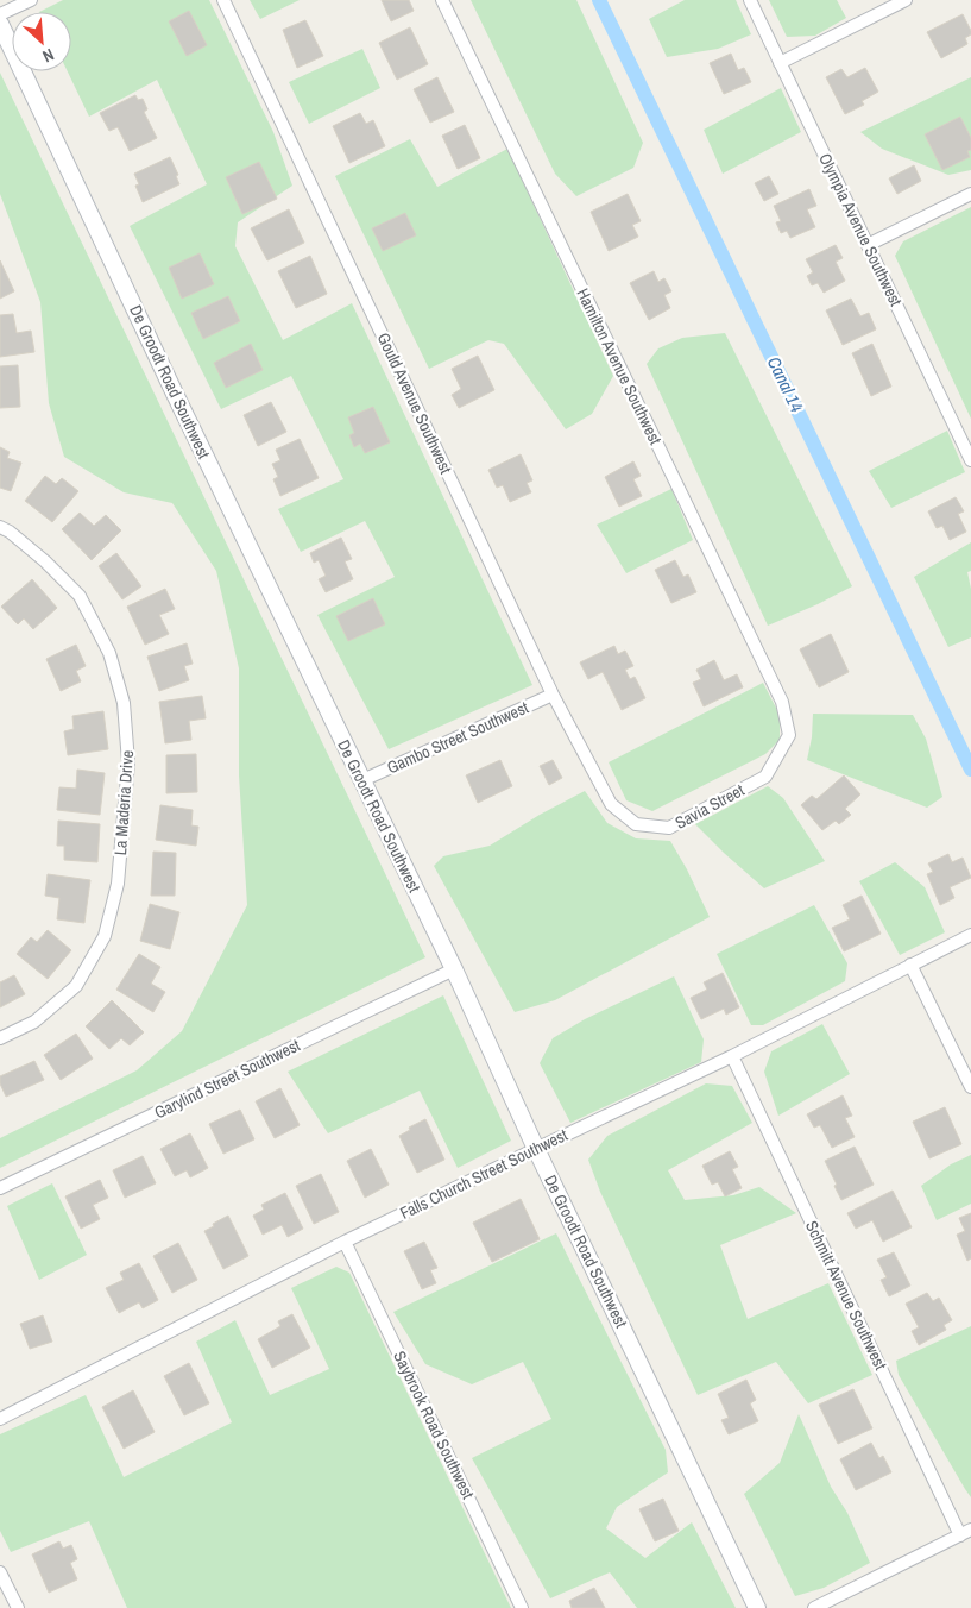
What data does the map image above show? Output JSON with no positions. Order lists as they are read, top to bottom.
{
  "streets": {
    "street": [
      "Olympia Avenue Southwest",
      "Hamilton Avenue Southwest",
      "De Groodt Road Southwest",
      "Gould Avenue Southwest",
      "Gambo Street Southwest",
      "La Maderia Drive",
      "Savia Street",
      "Garylind Street Southwest",
      "Falls Church Street Southwest",
      "Schmitt Avenue Southwest",
      "Saybrook Road Southwest"
    ]
  },
  "crossings": [
    ["Hamilton Avenue Southwest", "Savia Street"],
    ["De Groodt Road Southwest", "Gambo Street Southwest"],
    ["De Groodt Road Southwest", "Garylind Street Southwest"],
    ["De Groodt Road Southwest", "Falls Church Street Southwest"],
    ["Gould Avenue Southwest", "Gambo Street Southwest"],
    ["Gould Avenue Southwest", "Savia Street"],
    ["Falls Church Street Southwest", "Schmitt Avenue Southwest"],
    ["Falls Church Street Southwest", "Saybrook Road Southwest"]
  ],
  "water": ["Canal 14"],
  "north": "bottom right"
}
